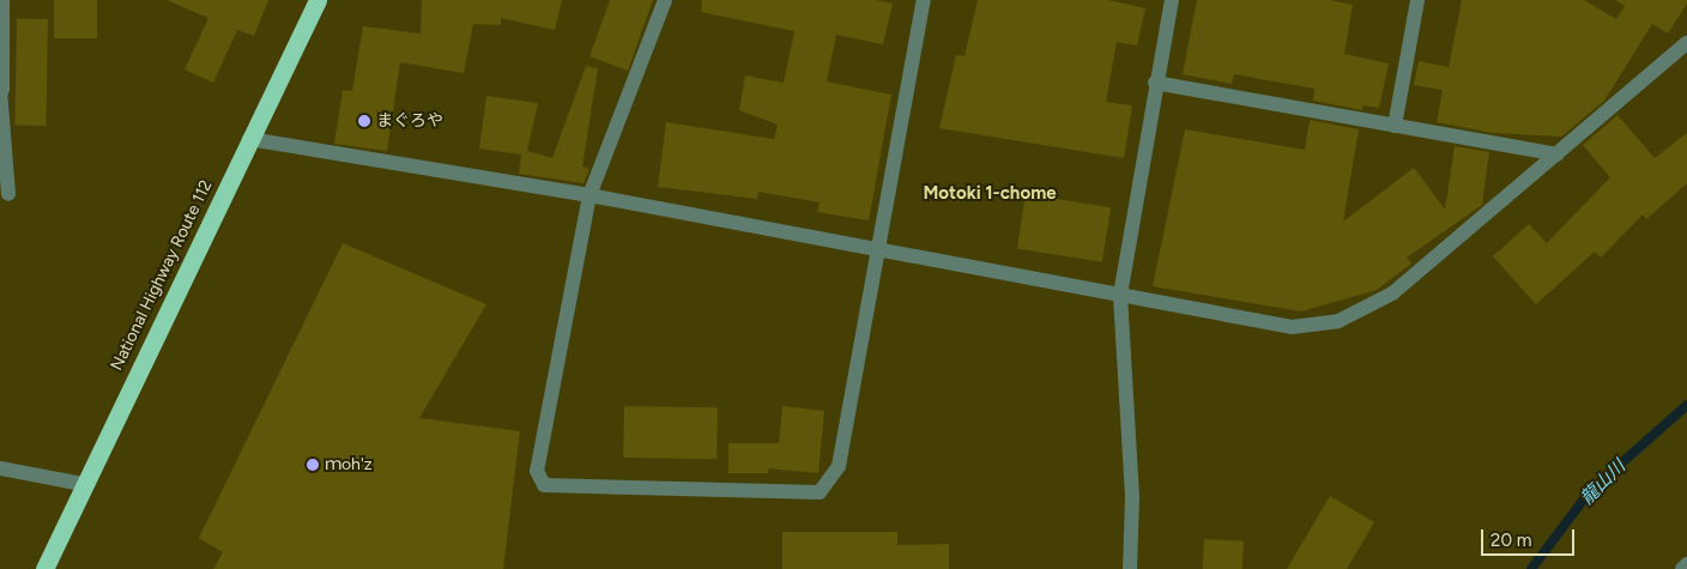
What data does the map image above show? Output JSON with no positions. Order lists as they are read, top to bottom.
{
  "streets": {
    "highway": ["National Highway Route 112"]
  },
  "districts": ["Motoki 1-chome"],
  "water": ["龍山川"],
  "places": ["まぐろや", "ｍoh'z"],
  "scale_bar": "20 m"
}
